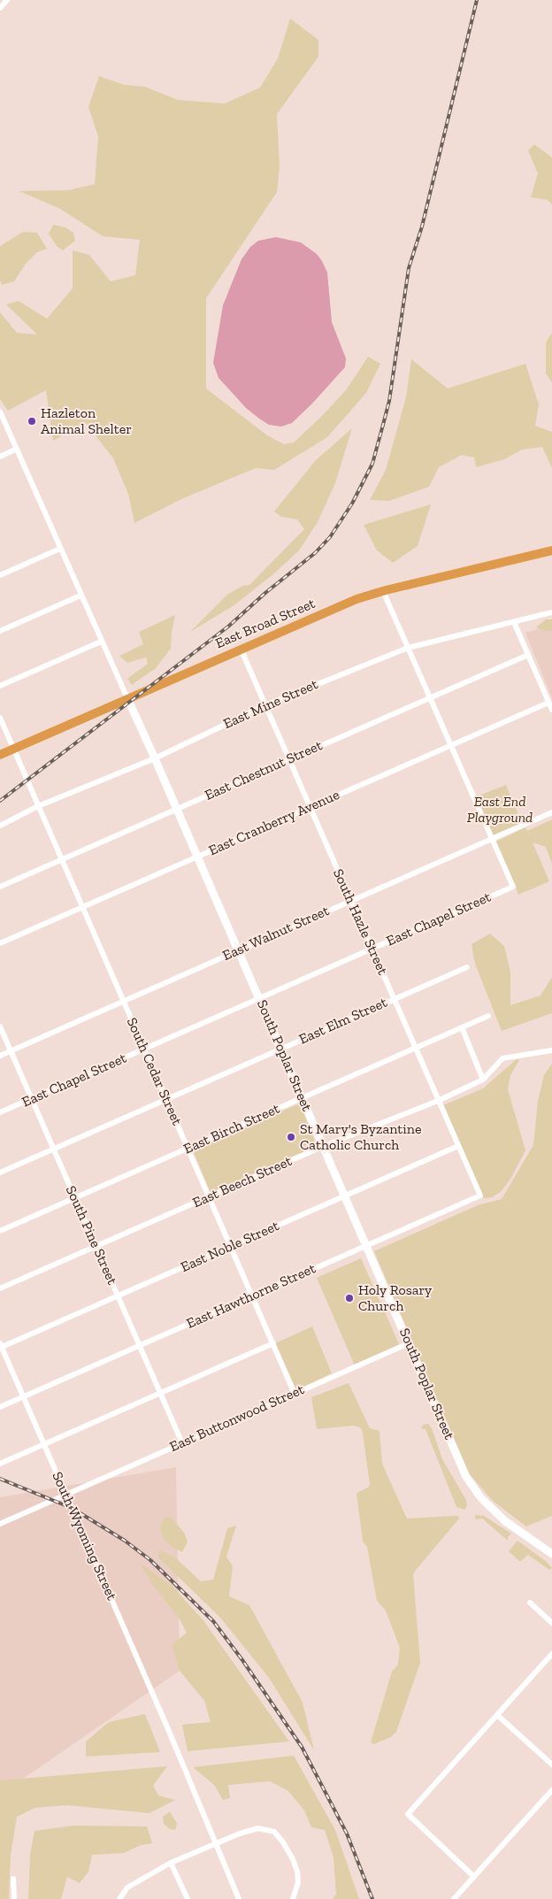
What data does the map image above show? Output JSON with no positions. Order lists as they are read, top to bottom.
{
  "streets": {
    "highway": ["East Broad Street"],
    "main road": ["South Poplar Street"],
    "street": [
      "East Mine Street",
      "East Chestnut Street",
      "East Cranberry Avenue",
      "East Chapel Street",
      "South Hazle Street",
      "East Walnut Street",
      "East Elm Street",
      "South Cedar Street",
      "East Birch Street",
      "East Beech Street",
      "South Pine Street",
      "East Noble Street",
      "East Hawthorne Street",
      "East Buttonwood Street",
      "South Wyoming Street"
    ]
  },
  "crossings": [
    ["East Broad Street", "South Hazle Street"],
    ["East Broad Street", "South Poplar Street"],
    ["East Broad Street", "South Cedar Street"],
    ["East Mine Street", "South Hazle Street"],
    ["East Mine Street", "South Poplar Street"],
    ["East Mine Street", "South Cedar Street"],
    ["East Chestnut Street", "South Hazle Street"],
    ["East Chestnut Street", "South Poplar Street"],
    ["East Chestnut Street", "South Cedar Street"],
    ["East Cranberry Avenue", "South Hazle Street"],
    ["East Cranberry Avenue", "South Poplar Street"],
    ["East Cranberry Avenue", "South Cedar Street"],
    ["East Chapel Street", "South Hazle Street"],
    ["East Chapel Street", "East Walnut Street"],
    ["East Chapel Street", "South Poplar Street"],
    ["East Chapel Street", "South Cedar Street"],
    ["East Chapel Street", "South Pine Street"],
    ["South Hazle Street", "East Walnut Street"],
    ["South Hazle Street", "East Elm Street"],
    ["South Hazle Street", "East Birch Street"],
    ["South Hazle Street", "East Beech Street"],
    ["South Hazle Street", "East Noble Street"],
    ["South Hazle Street", "East Hawthorne Street"],
    ["East Walnut Street", "South Poplar Street"],
    ["East Walnut Street", "South Cedar Street"],
    ["East Walnut Street", "South Pine Street"],
    ["East Elm Street", "South Poplar Street"],
    ["East Elm Street", "South Cedar Street"],
    ["East Elm Street", "South Pine Street"],
    ["South Poplar Street", "East Birch Street"],
    ["South Poplar Street", "East Beech Street"],
    ["South Poplar Street", "East Noble Street"],
    ["South Poplar Street", "East Hawthorne Street"],
    ["South Poplar Street", "East Buttonwood Street"],
    ["South Cedar Street", "East Birch Street"],
    ["South Cedar Street", "East Beech Street"],
    ["South Cedar Street", "East Noble Street"],
    ["South Cedar Street", "East Hawthorne Street"],
    ["South Cedar Street", "East Buttonwood Street"],
    ["East Birch Street", "South Pine Street"],
    ["East Beech Street", "South Pine Street"],
    ["South Pine Street", "East Noble Street"],
    ["South Pine Street", "East Hawthorne Street"],
    ["South Pine Street", "East Buttonwood Street"],
    ["East Noble Street", "South Wyoming Street"],
    ["East Hawthorne Street", "South Wyoming Street"],
    ["East Buttonwood Street", "South Wyoming Street"]
  ],
  "parks": ["East End Playground"],
  "places": ["Hazleton Animal Shelter", "St Mary's Byzantine Catholic Church", "Holy Rosary Church"]
}
